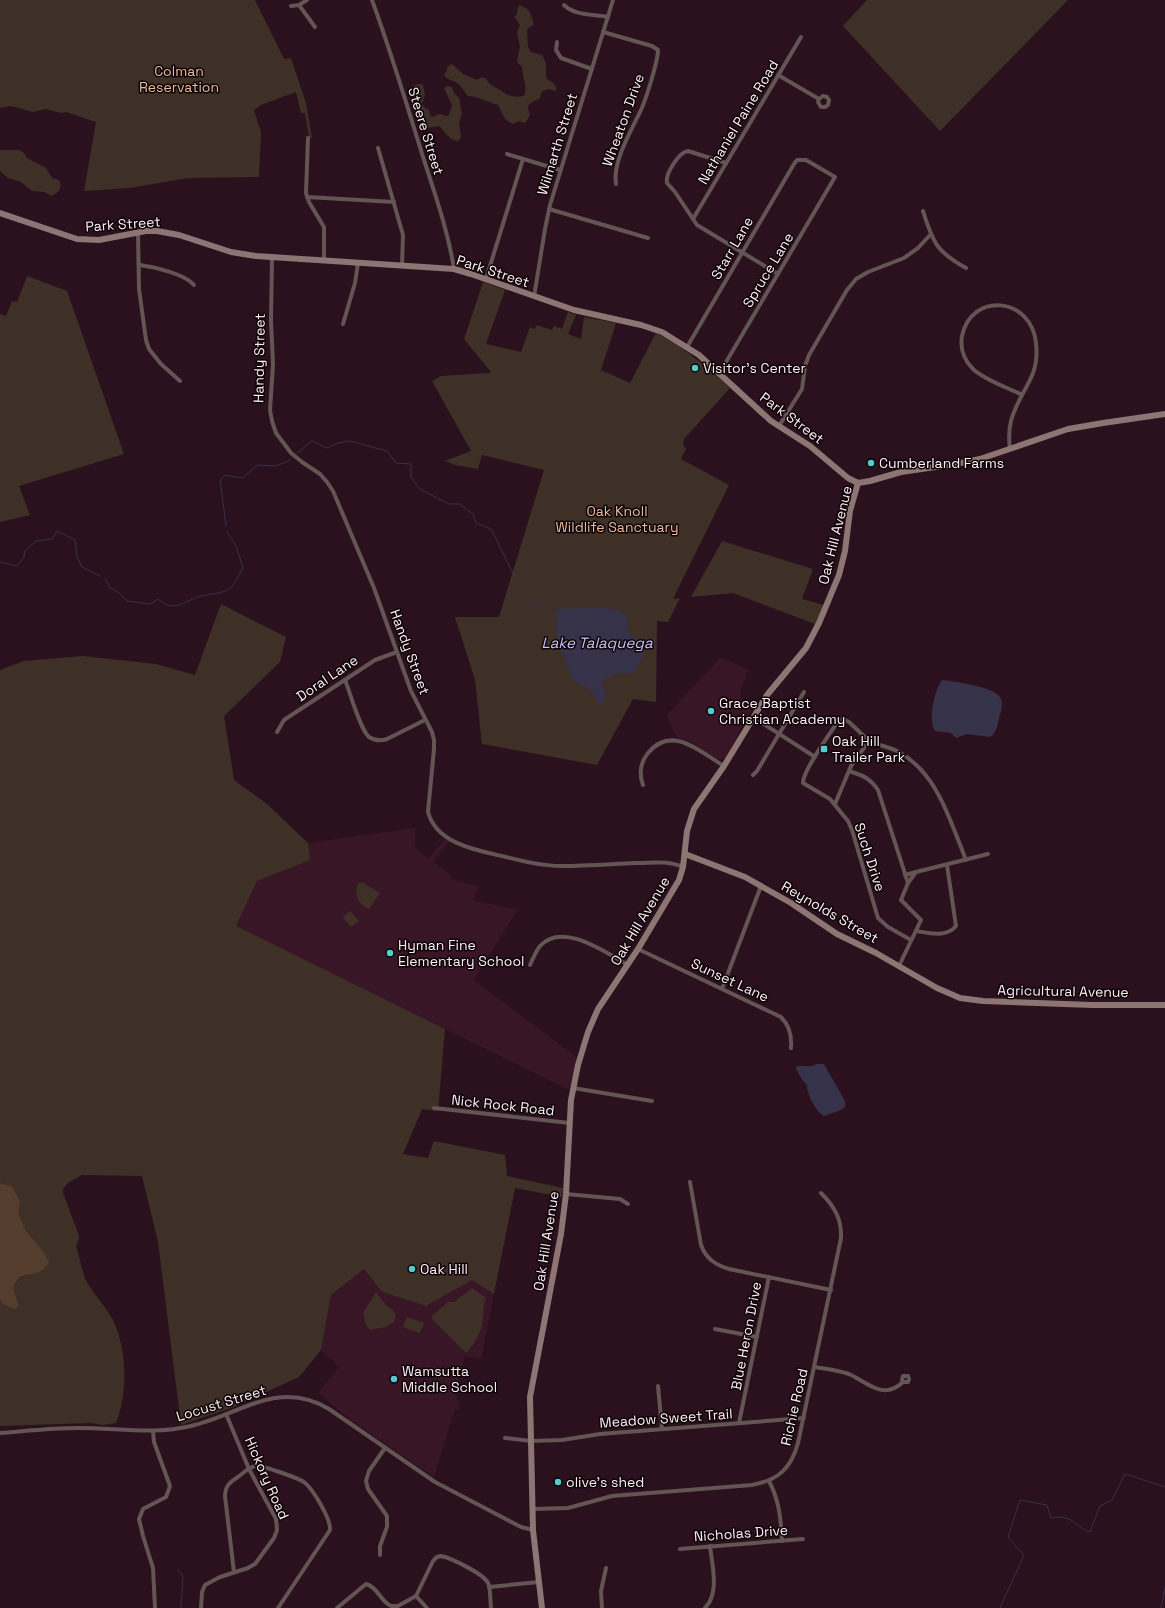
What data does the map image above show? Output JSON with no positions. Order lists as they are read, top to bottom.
{
  "streets": {
    "main road": [
      "Park Street",
      "Oak Hill Avenue",
      "Reynolds Street",
      "Agricultural Avenue"
    ],
    "street": [
      "Wheaton Drive",
      "Nathaniel Paine Road",
      "Steere Street",
      "Wilmarth Street",
      "Starr Lane",
      "Spruce Lane",
      "Handy Street",
      "Doral Lane",
      "Such Drive",
      "Sunset Lane",
      "Nick Rock Road",
      "Blue Heron Drive",
      "Locust Street",
      "Richie Road",
      "Meadow Sweet Trail",
      "Hickory Road",
      "Nicholas Drive"
    ]
  },
  "crossings": [
    ["Wheaton Drive", "Wilmarth Street"],
    ["Steere Street", "Park Street"],
    ["Wilmarth Street", "Park Street"],
    ["Park Street", "Starr Lane"],
    ["Park Street", "Spruce Lane"],
    ["Park Street", "Handy Street"],
    ["Park Street", "Oak Hill Avenue"],
    ["Starr Lane", "Spruce Lane"],
    ["Handy Street", "Oak Hill Avenue"],
    ["Handy Street", "Doral Lane"],
    ["Oak Hill Avenue", "Reynolds Street"],
    ["Oak Hill Avenue", "Sunset Lane"],
    ["Oak Hill Avenue", "Nick Rock Road"],
    ["Oak Hill Avenue", "Locust Street"],
    ["Oak Hill Avenue", "Richie Road"],
    ["Oak Hill Avenue", "Meadow Sweet Trail"],
    ["Reynolds Street", "Agricultural Avenue"],
    ["Blue Heron Drive", "Meadow Sweet Trail"],
    ["Locust Street", "Hickory Road"],
    ["Richie Road", "Meadow Sweet Trail"]
  ],
  "water": ["Lake Talaquega"],
  "parks": ["Colman Reservation", "Oak Knoll Wildlife Sanctuary"],
  "places": {
    "other": [
      "Visitor's Center",
      "Cumberland Farms",
      "Grace Baptist Christian Academy",
      "Hyman Fine Elementary School",
      "Oak Hill",
      "Wamsutta Middle School",
      "olive's shed"
    ],
    "transit": ["Oak Hill Trailer Park"]
  }
}
